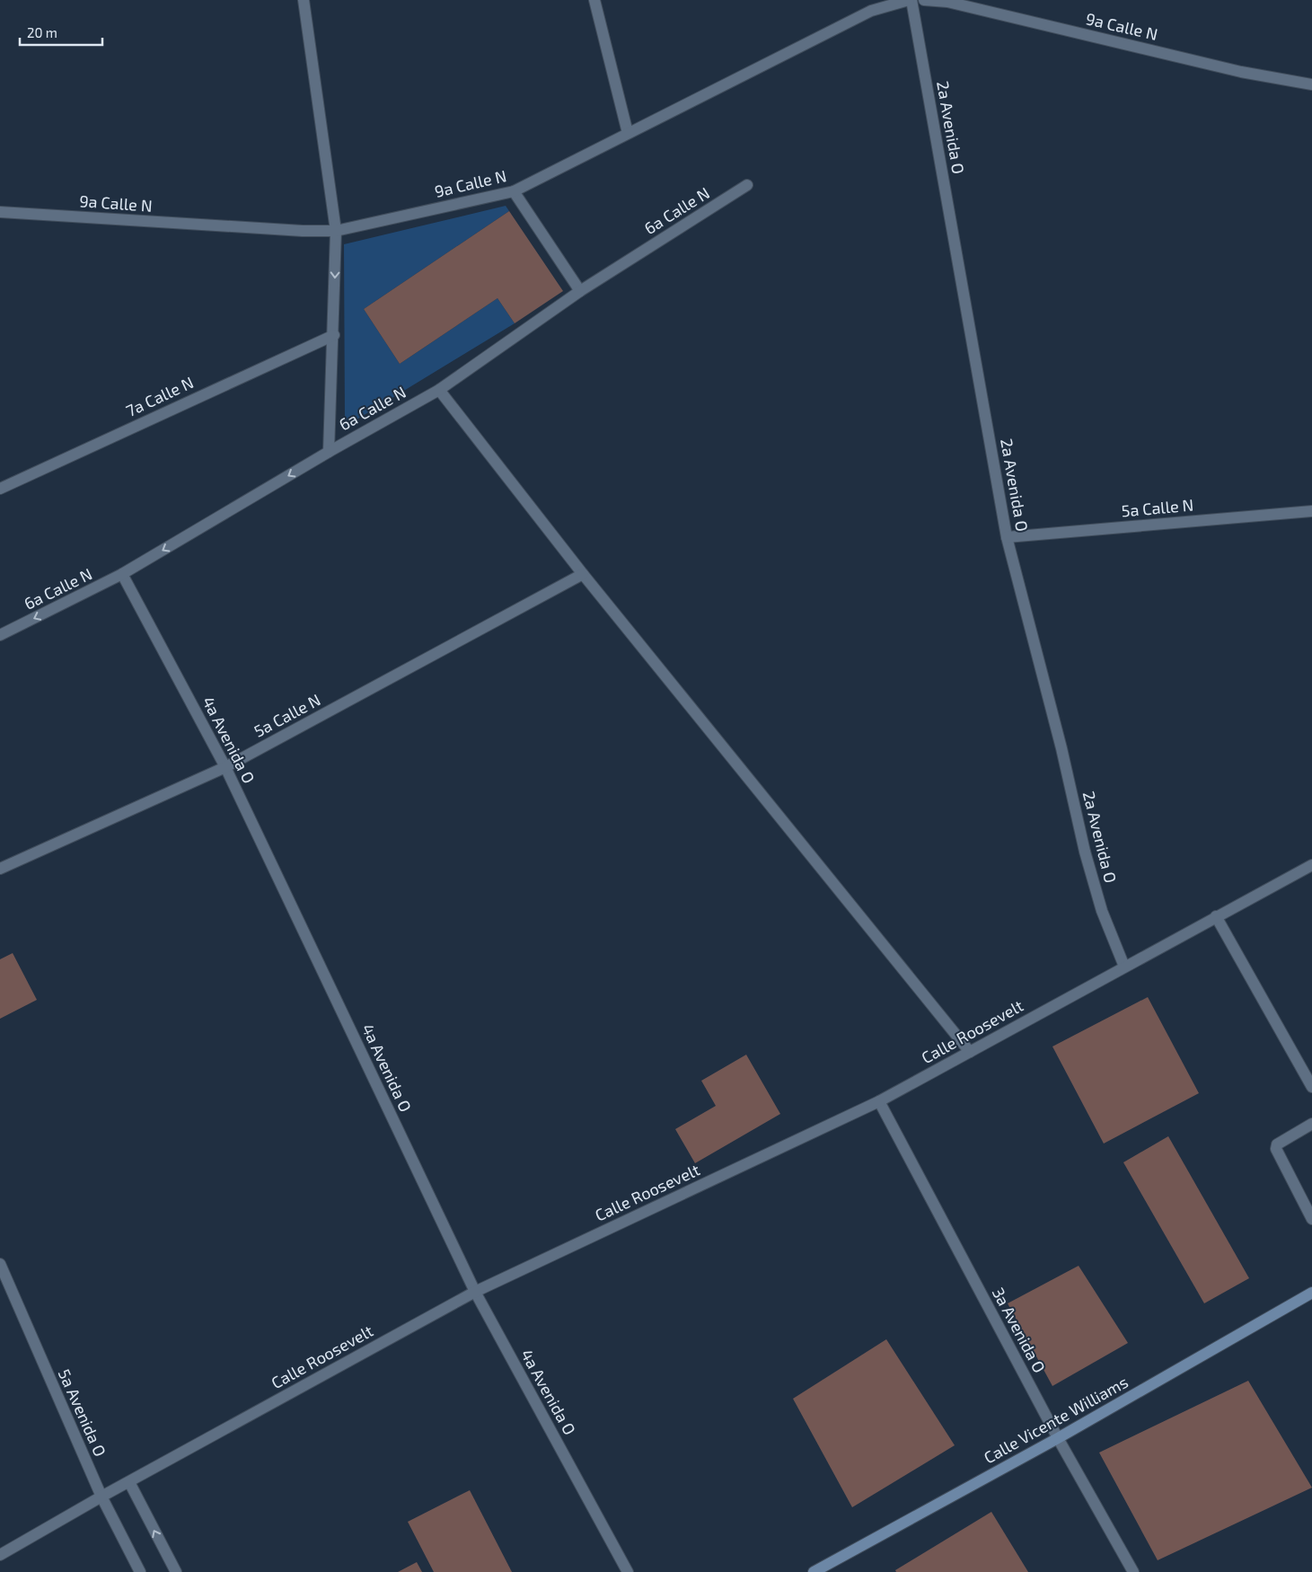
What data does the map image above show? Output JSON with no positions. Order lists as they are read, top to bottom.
{
  "streets": {
    "main road": ["Calle Vicente Williams"],
    "street": [
      "9a Calle N",
      "2a Avenida O",
      "6a Calle N",
      "7a Calle N",
      "5a Calle N",
      "4a Avenida O",
      "Calle Roosevelt",
      "3a Avenida O",
      "5a Avenida O"
    ]
  },
  "crossings": [
    ["9a Calle N", "2a Avenida O"],
    ["2a Avenida O", "5a Calle N"],
    ["2a Avenida O", "Calle Roosevelt"],
    ["6a Calle N", "4a Avenida O"],
    ["5a Calle N", "4a Avenida O"],
    ["4a Avenida O", "Calle Roosevelt"],
    ["Calle Roosevelt", "3a Avenida O"],
    ["Calle Roosevelt", "5a Avenida O"],
    ["3a Avenida O", "Calle Vicente Williams"]
  ],
  "one_way": ["6a Calle N"],
  "scale_bar": "20 m"
}
